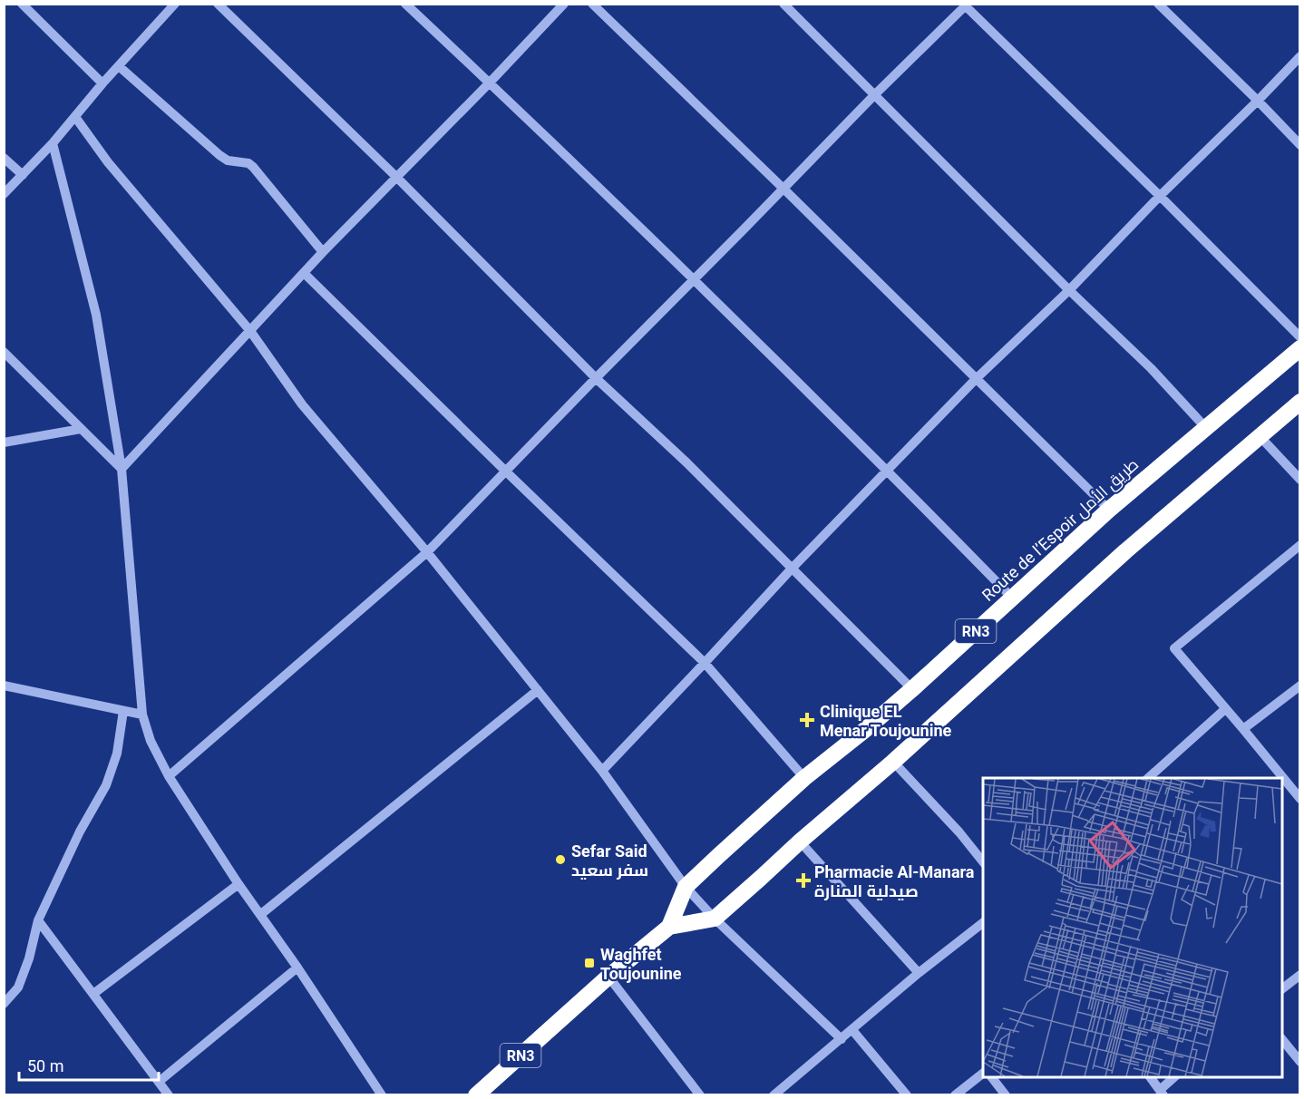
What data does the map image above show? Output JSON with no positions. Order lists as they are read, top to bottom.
{
  "streets": {
    "highway": ["Route de l’Espoir طريق الأمل", "RN3"]
  },
  "crossings": [
    ["Route de l’Espoir طريق الأمل", "RN3"]
  ],
  "places": {
    "health": ["Clinique EL Menar Toujounine", "Pharmacie Al-Manara صيدلية المنارة"],
    "other": ["Sefar Said سفر سعيد"],
    "transit": ["Waghfet Toujounine"]
  },
  "scale_bar": "50 m"
}
